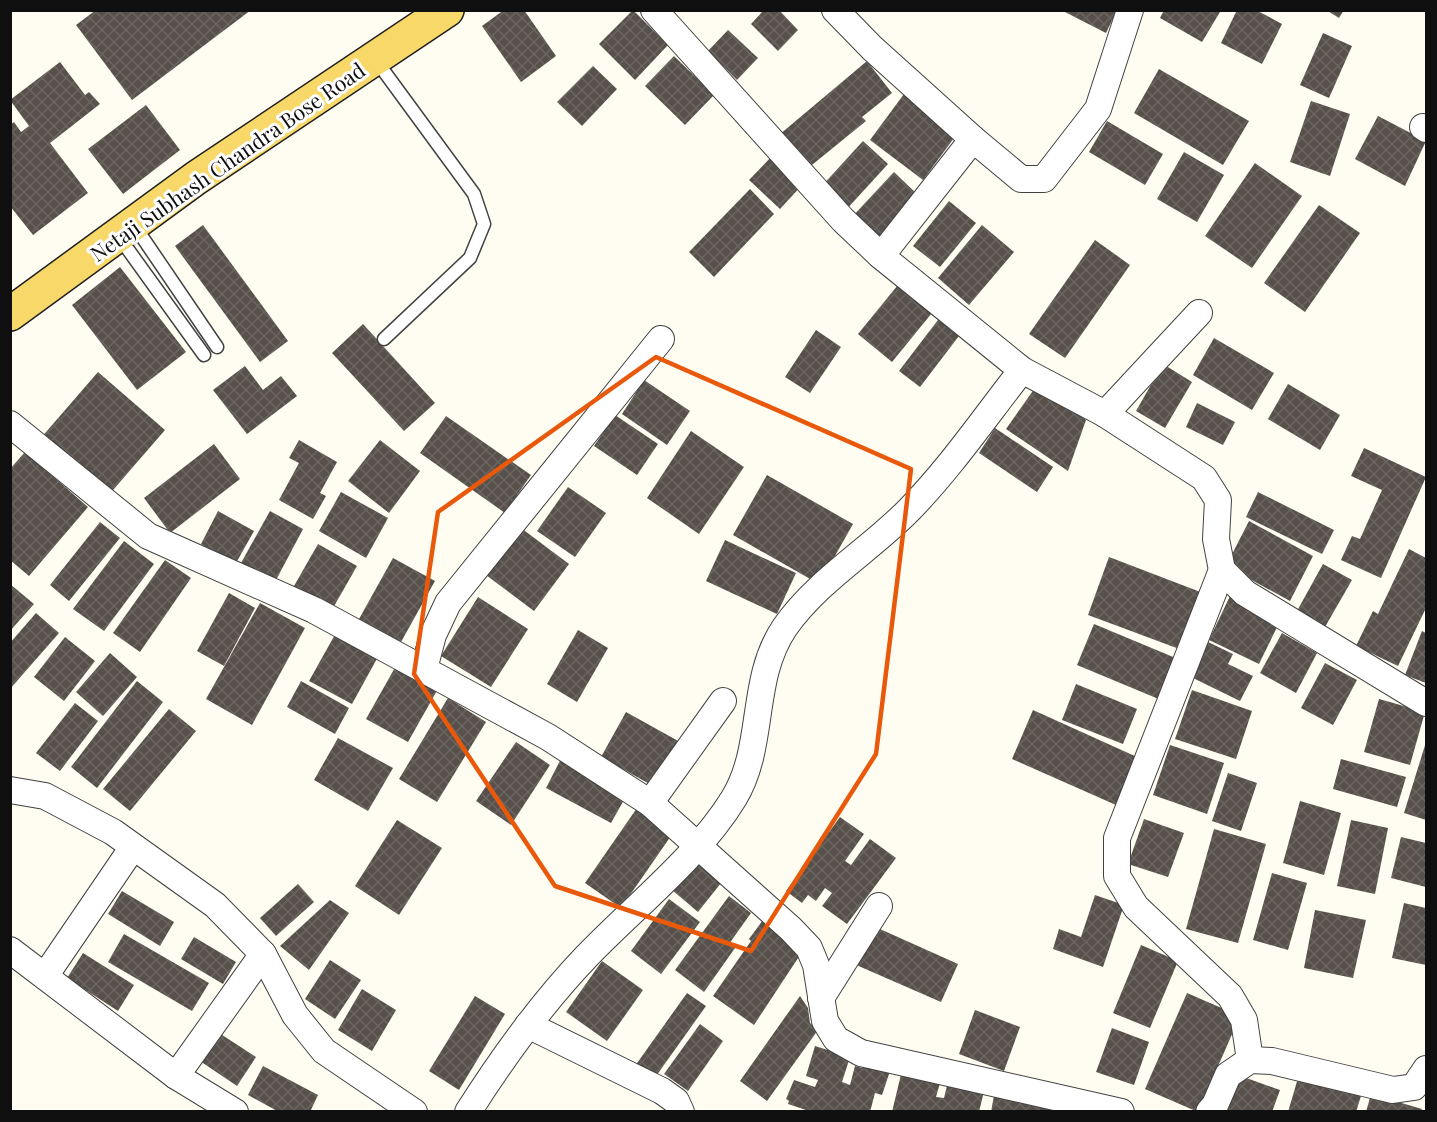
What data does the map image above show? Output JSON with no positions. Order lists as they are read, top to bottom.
{
  "streets": {
    "main road": ["Netaji Subhash Chandra Bose Road"]
  }
}
